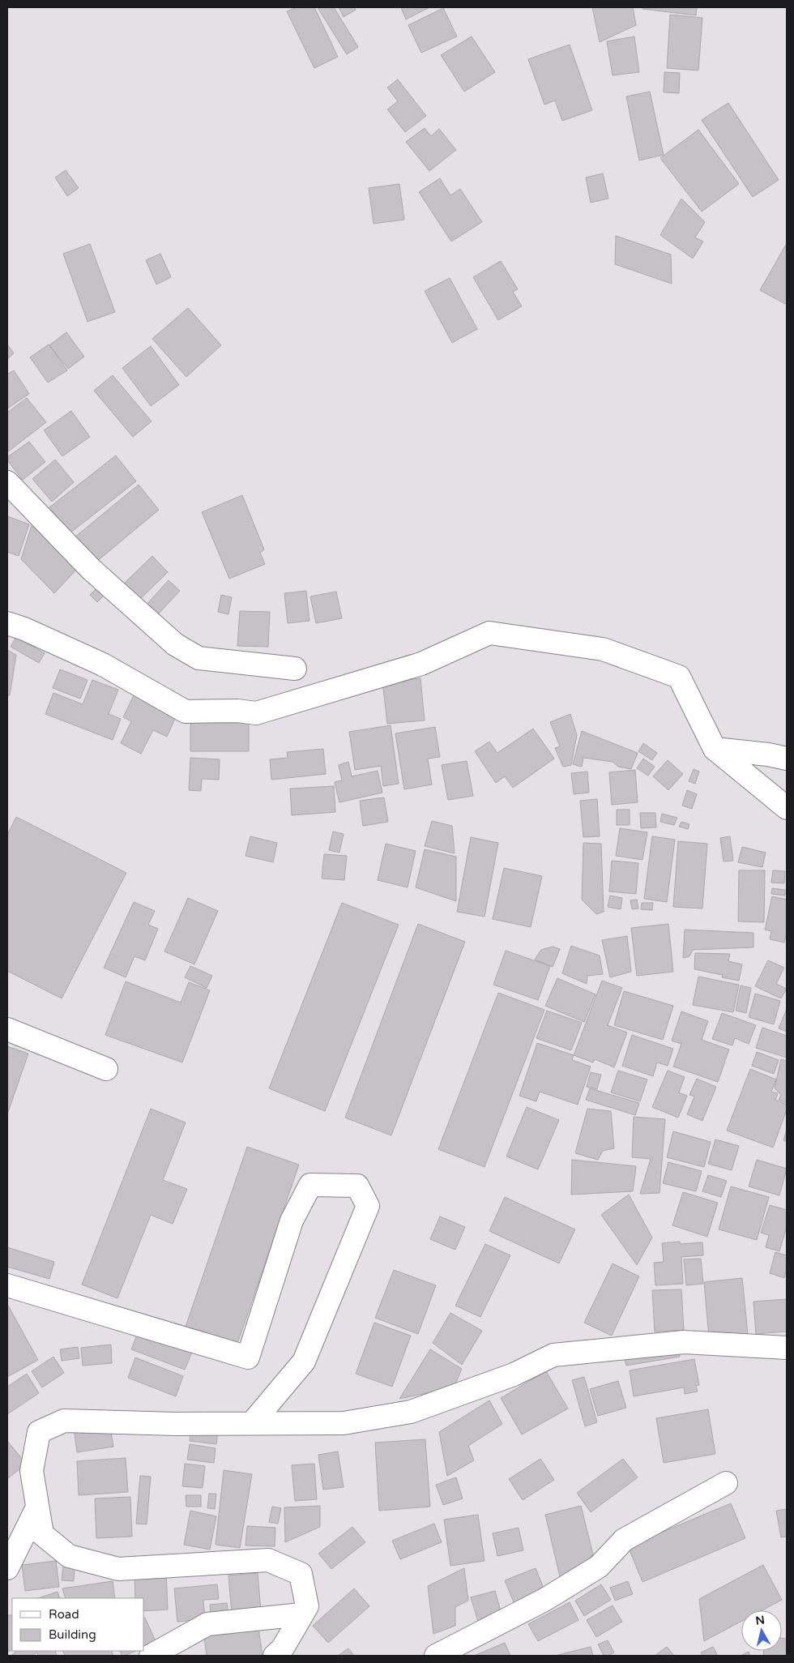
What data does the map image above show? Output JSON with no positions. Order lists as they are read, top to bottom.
{
  "legend": ["Road", "Building"],
  "north": "top"
}
